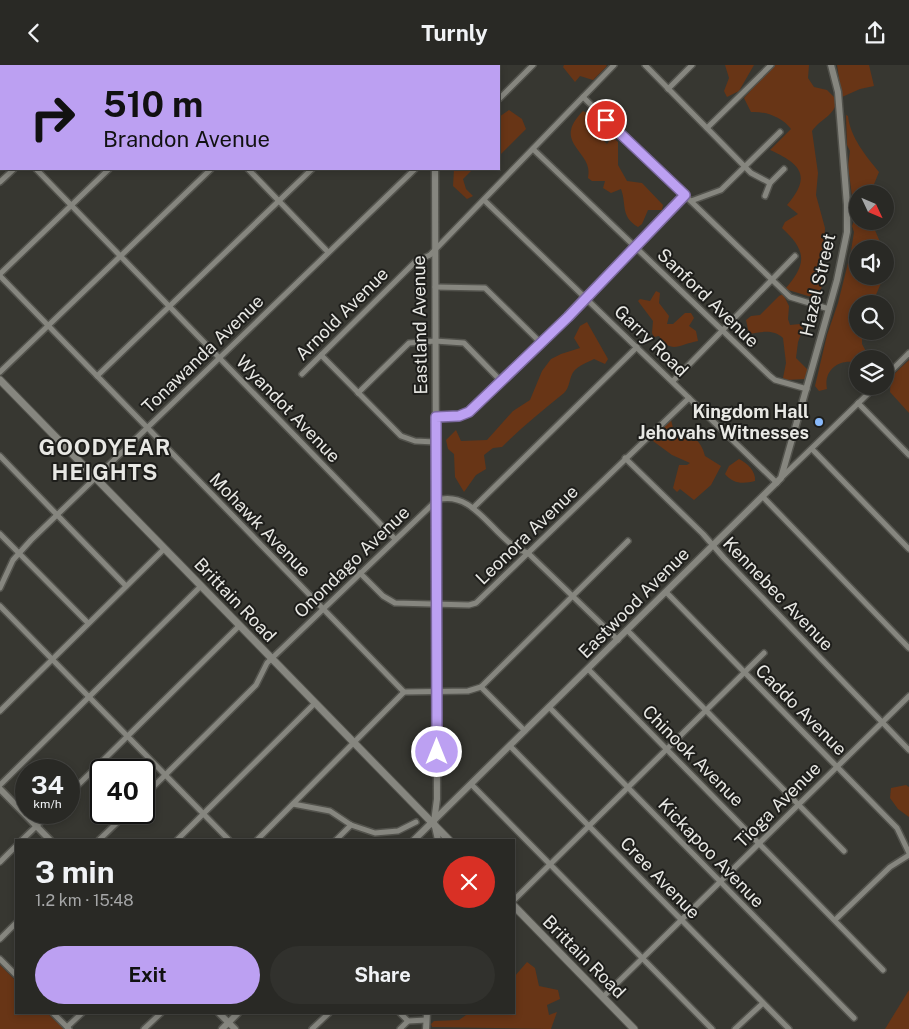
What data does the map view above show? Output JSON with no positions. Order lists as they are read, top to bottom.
{
  "streets": {
    "main road": ["Brittain Road"],
    "street": [
      "Hazel Street",
      "Sanford Avenue",
      "Arnold Avenue",
      "Eastland Avenue",
      "Garry Road",
      "Tonawanda Avenue",
      "Wyandot Avenue",
      "Mohawk Avenue",
      "Leonora Avenue",
      "Onondago Avenue",
      "Kennebec Avenue",
      "Eastwood Avenue",
      "Caddo Avenue",
      "Chinook Avenue",
      "Tioga Avenue",
      "Kickapoo Avenue",
      "Cree Avenue"
    ]
  },
  "crossings": [
    ["Hazel Street", "Sanford Avenue"],
    ["Hazel Street", "Garry Road"],
    ["Hazel Street", "Eastwood Avenue"],
    ["Sanford Avenue", "Arnold Avenue"],
    ["Arnold Avenue", "Eastland Avenue"],
    ["Arnold Avenue", "Garry Road"],
    ["Eastland Avenue", "Leonora Avenue"],
    ["Eastland Avenue", "Onondago Avenue"],
    ["Eastland Avenue", "Brittain Road"],
    ["Eastland Avenue", "Eastwood Avenue"],
    ["Garry Road", "Leonora Avenue"],
    ["Garry Road", "Eastwood Avenue"],
    ["Tonawanda Avenue", "Wyandot Avenue"],
    ["Tonawanda Avenue", "Mohawk Avenue"],
    ["Tonawanda Avenue", "Brittain Road"],
    ["Wyandot Avenue", "Onondago Avenue"],
    ["Mohawk Avenue", "Onondago Avenue"],
    ["Leonora Avenue", "Onondago Avenue"],
    ["Leonora Avenue", "Kennebec Avenue"],
    ["Onondago Avenue", "Brittain Road"],
    ["Kennebec Avenue", "Eastwood Avenue"],
    ["Kennebec Avenue", "Tioga Avenue"],
    ["Brittain Road", "Eastwood Avenue"],
    ["Brittain Road", "Tioga Avenue"],
    ["Eastwood Avenue", "Caddo Avenue"],
    ["Eastwood Avenue", "Chinook Avenue"],
    ["Eastwood Avenue", "Kickapoo Avenue"],
    ["Eastwood Avenue", "Cree Avenue"],
    ["Caddo Avenue", "Tioga Avenue"],
    ["Chinook Avenue", "Tioga Avenue"],
    ["Tioga Avenue", "Kickapoo Avenue"],
    ["Tioga Avenue", "Cree Avenue"]
  ],
  "districts": ["GOODYEAR HEIGHTS"],
  "places": ["Kingdom Hall Jehovahs Witnesses"],
  "north": "bottom right",
  "page": {
    "header": "Turnly",
    "turn": ["510 m", "Brandon Avenue"],
    "speed": "34 km/h",
    "limit": "40",
    "heading": ["3 min", "1.2 km · 15:48"],
    "buttons": ["Exit", "Share"]
  }
}
